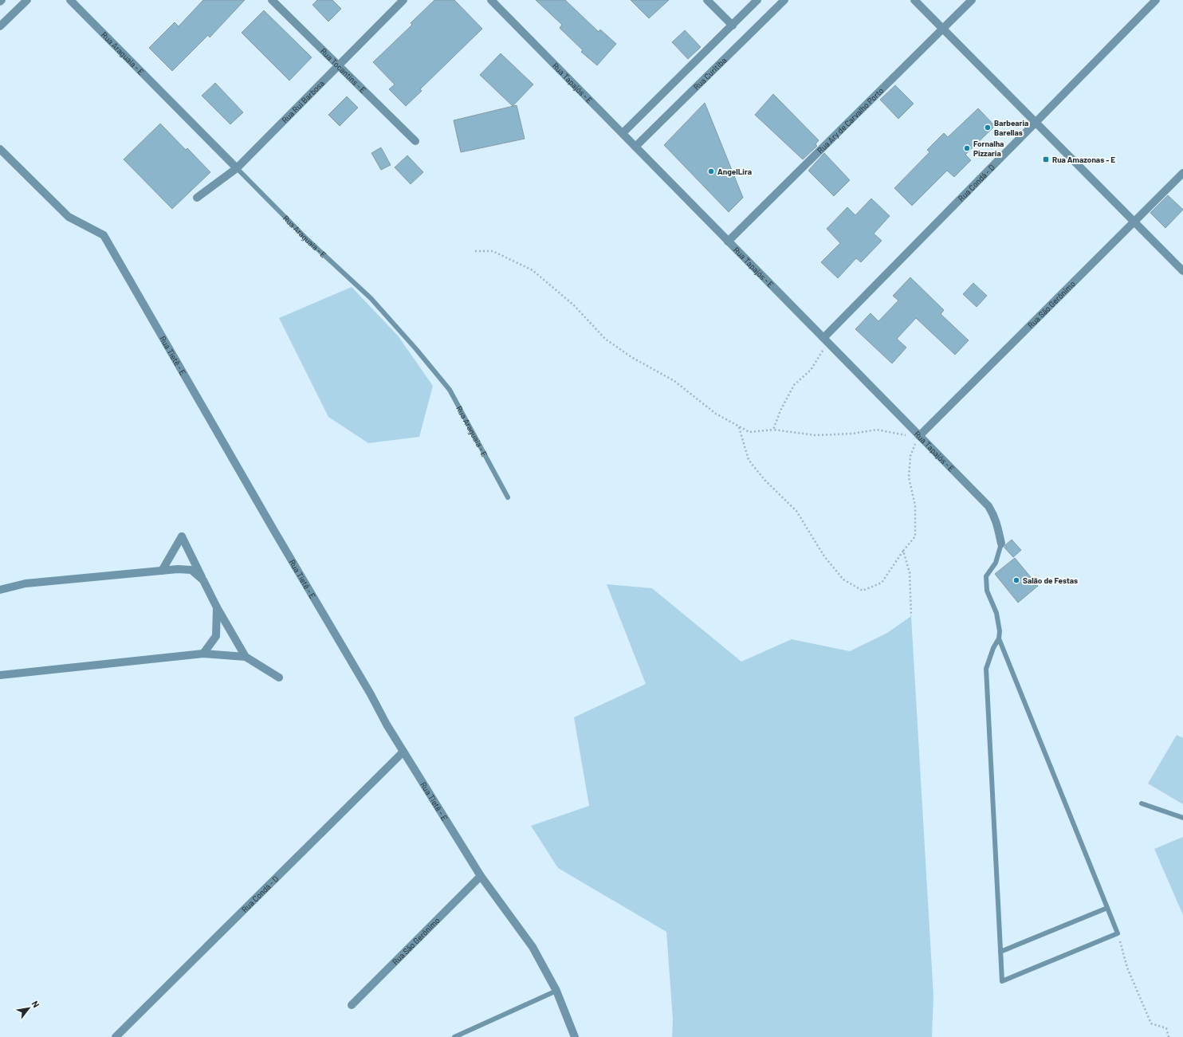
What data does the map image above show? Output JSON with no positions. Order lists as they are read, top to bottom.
{
  "streets": {
    "street": [
      "Rua Araguaia - E",
      "Rua Tocantins - E",
      "Rua Curitiba",
      "Rua Tapajós - E",
      "Rua Rui Barbosa",
      "Rua Ary de Carvalho Porto",
      "Rua Condá - D",
      "Rua São Gerônimo",
      "Rua Tietê - E"
    ]
  },
  "crossings": [
    ["Rua Araguaia - E", "Rua Rui Barbosa"],
    ["Rua Tocantins - E", "Rua Rui Barbosa"],
    ["Rua Curitiba", "Rua Tapajós - E"],
    ["Rua Tapajós - E", "Rua Ary de Carvalho Porto"],
    ["Rua Tapajós - E", "Rua Condá - D"],
    ["Rua Tapajós - E", "Rua São Gerônimo"],
    ["Rua Condá - D", "Rua Tietê - E"],
    ["Rua São Gerônimo", "Rua Tietê - E"]
  ],
  "places": {
    "other": [
      "Barbearia Barellas",
      "Fornalha Pizzaria",
      "AngelLira",
      "Salão de Festas"
    ],
    "transit": ["Rua Amazonas - E"]
  },
  "north": "top right"
}
